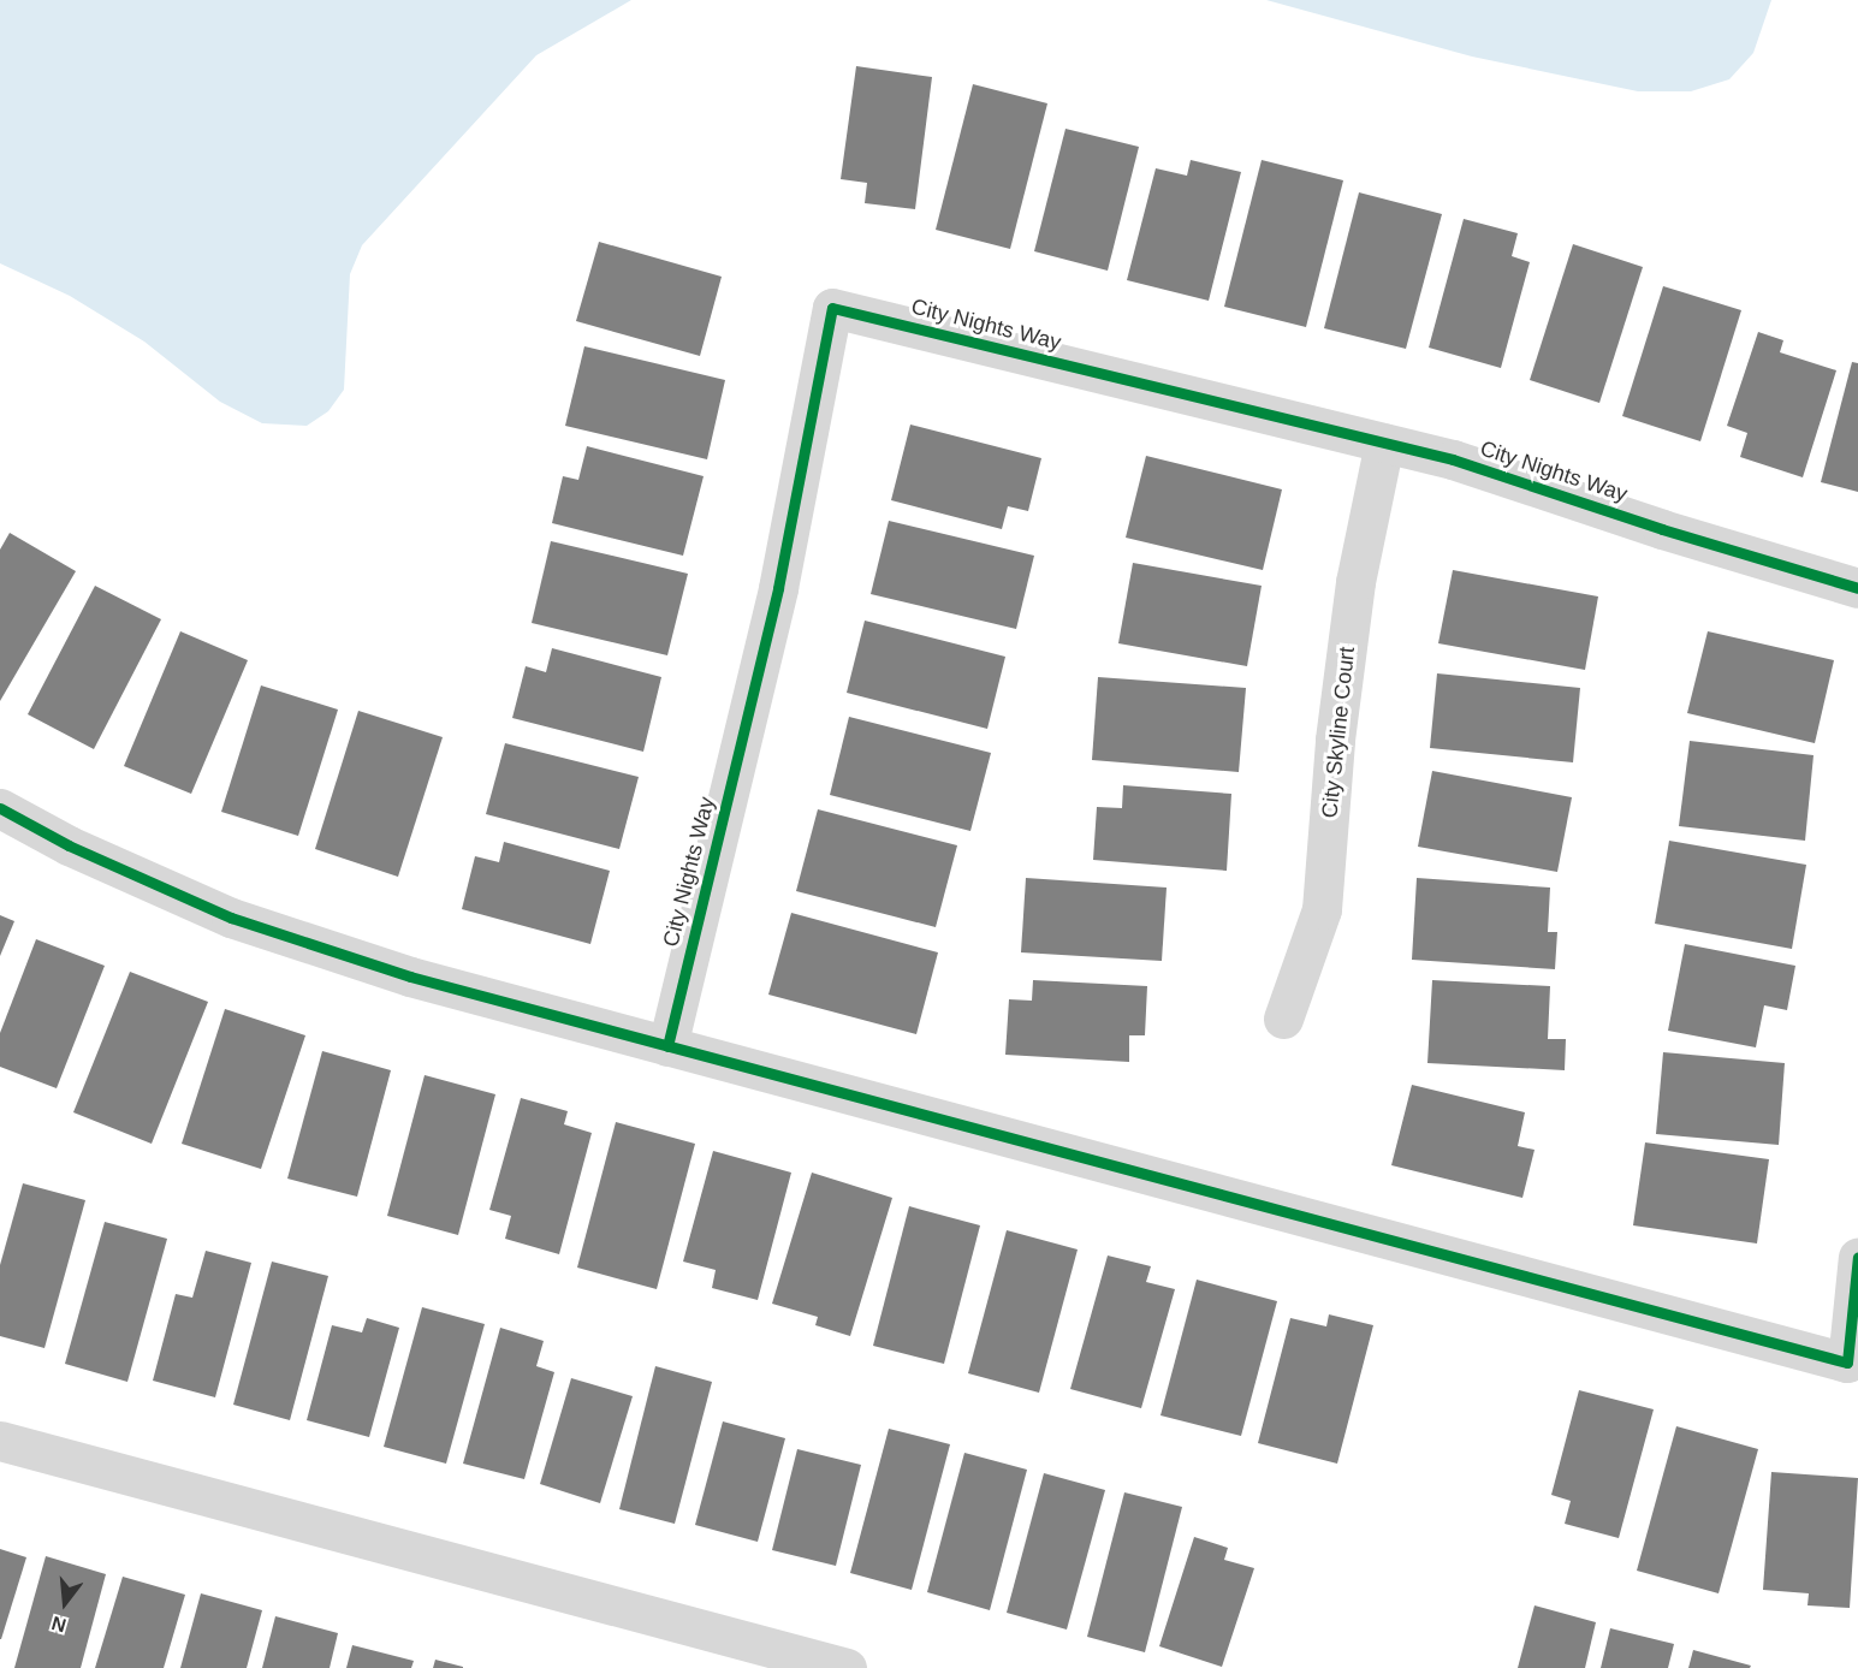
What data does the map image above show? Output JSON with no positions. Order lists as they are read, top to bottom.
{
  "streets": {
    "street": ["City Nights Way", "City Skyline Court"]
  },
  "crossings": [
    ["City Nights Way", "City Skyline Court"]
  ],
  "north": "bottom"
}
